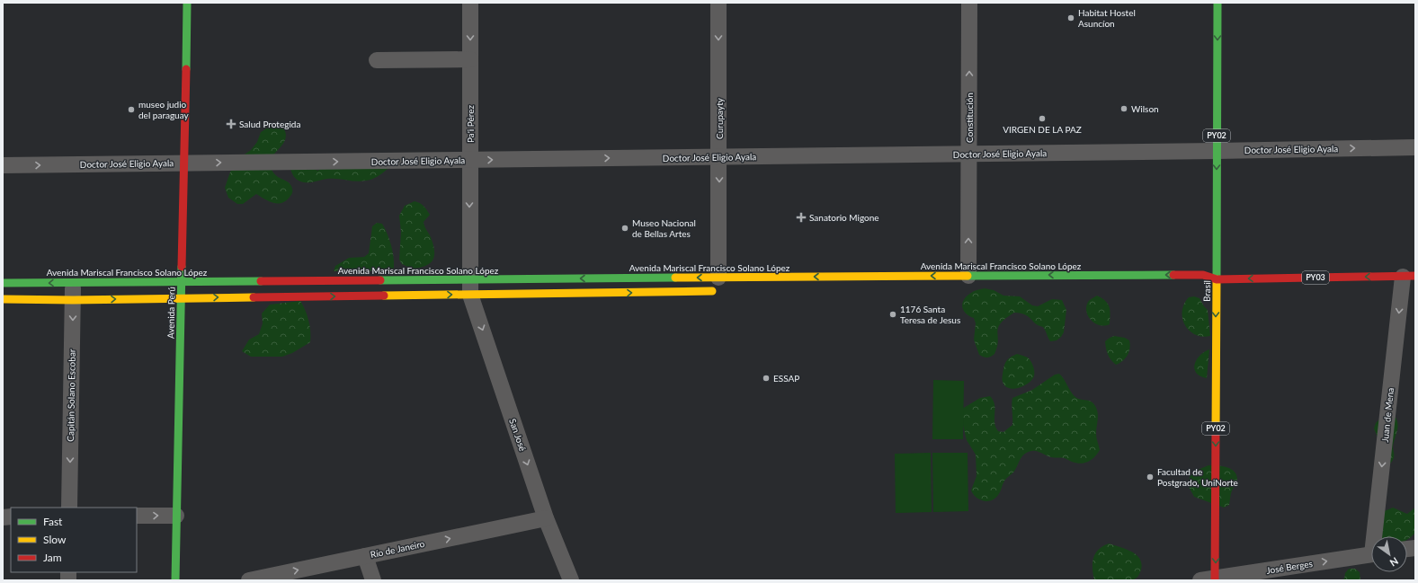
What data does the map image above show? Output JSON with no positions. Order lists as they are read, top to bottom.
{
  "streets": {
    "main road": [
      "PY02",
      "Avenida Mariscal Francisco Solano López",
      "PY03",
      "Brasil",
      "Avenida Perú"
    ],
    "street": [
      "Constitución",
      "Curupayty",
      "Pa'i Pérez",
      "Doctor José Eligio Ayala",
      "Capitán Solano Escobar",
      "Juan de Mena",
      "San José",
      "Río de Janeiro",
      "José Berges"
    ]
  },
  "crossings": [
    ["Constitución", "Doctor José Eligio Ayala"],
    ["Constitución", "Avenida Mariscal Francisco Solano López"],
    ["Curupayty", "Doctor José Eligio Ayala"],
    ["Curupayty", "Avenida Mariscal Francisco Solano López"],
    ["Pa'i Pérez", "Doctor José Eligio Ayala"],
    ["Pa'i Pérez", "Avenida Mariscal Francisco Solano López"],
    ["Pa'i Pérez", "San José"],
    ["Doctor José Eligio Ayala", "Brasil"],
    ["Doctor José Eligio Ayala", "Avenida Perú"],
    ["Avenida Mariscal Francisco Solano López", "Brasil"],
    ["Avenida Mariscal Francisco Solano López", "Avenida Perú"],
    ["Avenida Mariscal Francisco Solano López", "Capitán Solano Escobar"],
    ["Avenida Mariscal Francisco Solano López", "Juan de Mena"],
    ["Avenida Mariscal Francisco Solano López", "San José"],
    ["Brasil", "José Berges"],
    ["San José", "Río de Janeiro"]
  ],
  "one_way": [
    "Constitución",
    "Curupayty",
    "Pa'i Pérez",
    "Doctor José Eligio Ayala",
    "Brasil",
    "Capitán Solano Escobar",
    "Juan de Mena",
    "San José",
    "Río de Janeiro",
    "José Berges"
  ],
  "places": {
    "other": [
      "Habitat Hostel Asuncíon",
      "Wilson",
      "museo judio del paraguay",
      "VIRGEN DE LA PAZ",
      "Museo Nacional de Bellas Artes",
      "1176 Santa Teresa de Jesus",
      "ESSAP",
      "Facultad de Postgrado, UniNorte"
    ],
    "health": ["Salud Protegida", "Sanatorio Migone"]
  },
  "legend": ["Fast", "Slow", "Jam"],
  "north": "bottom right"
}
